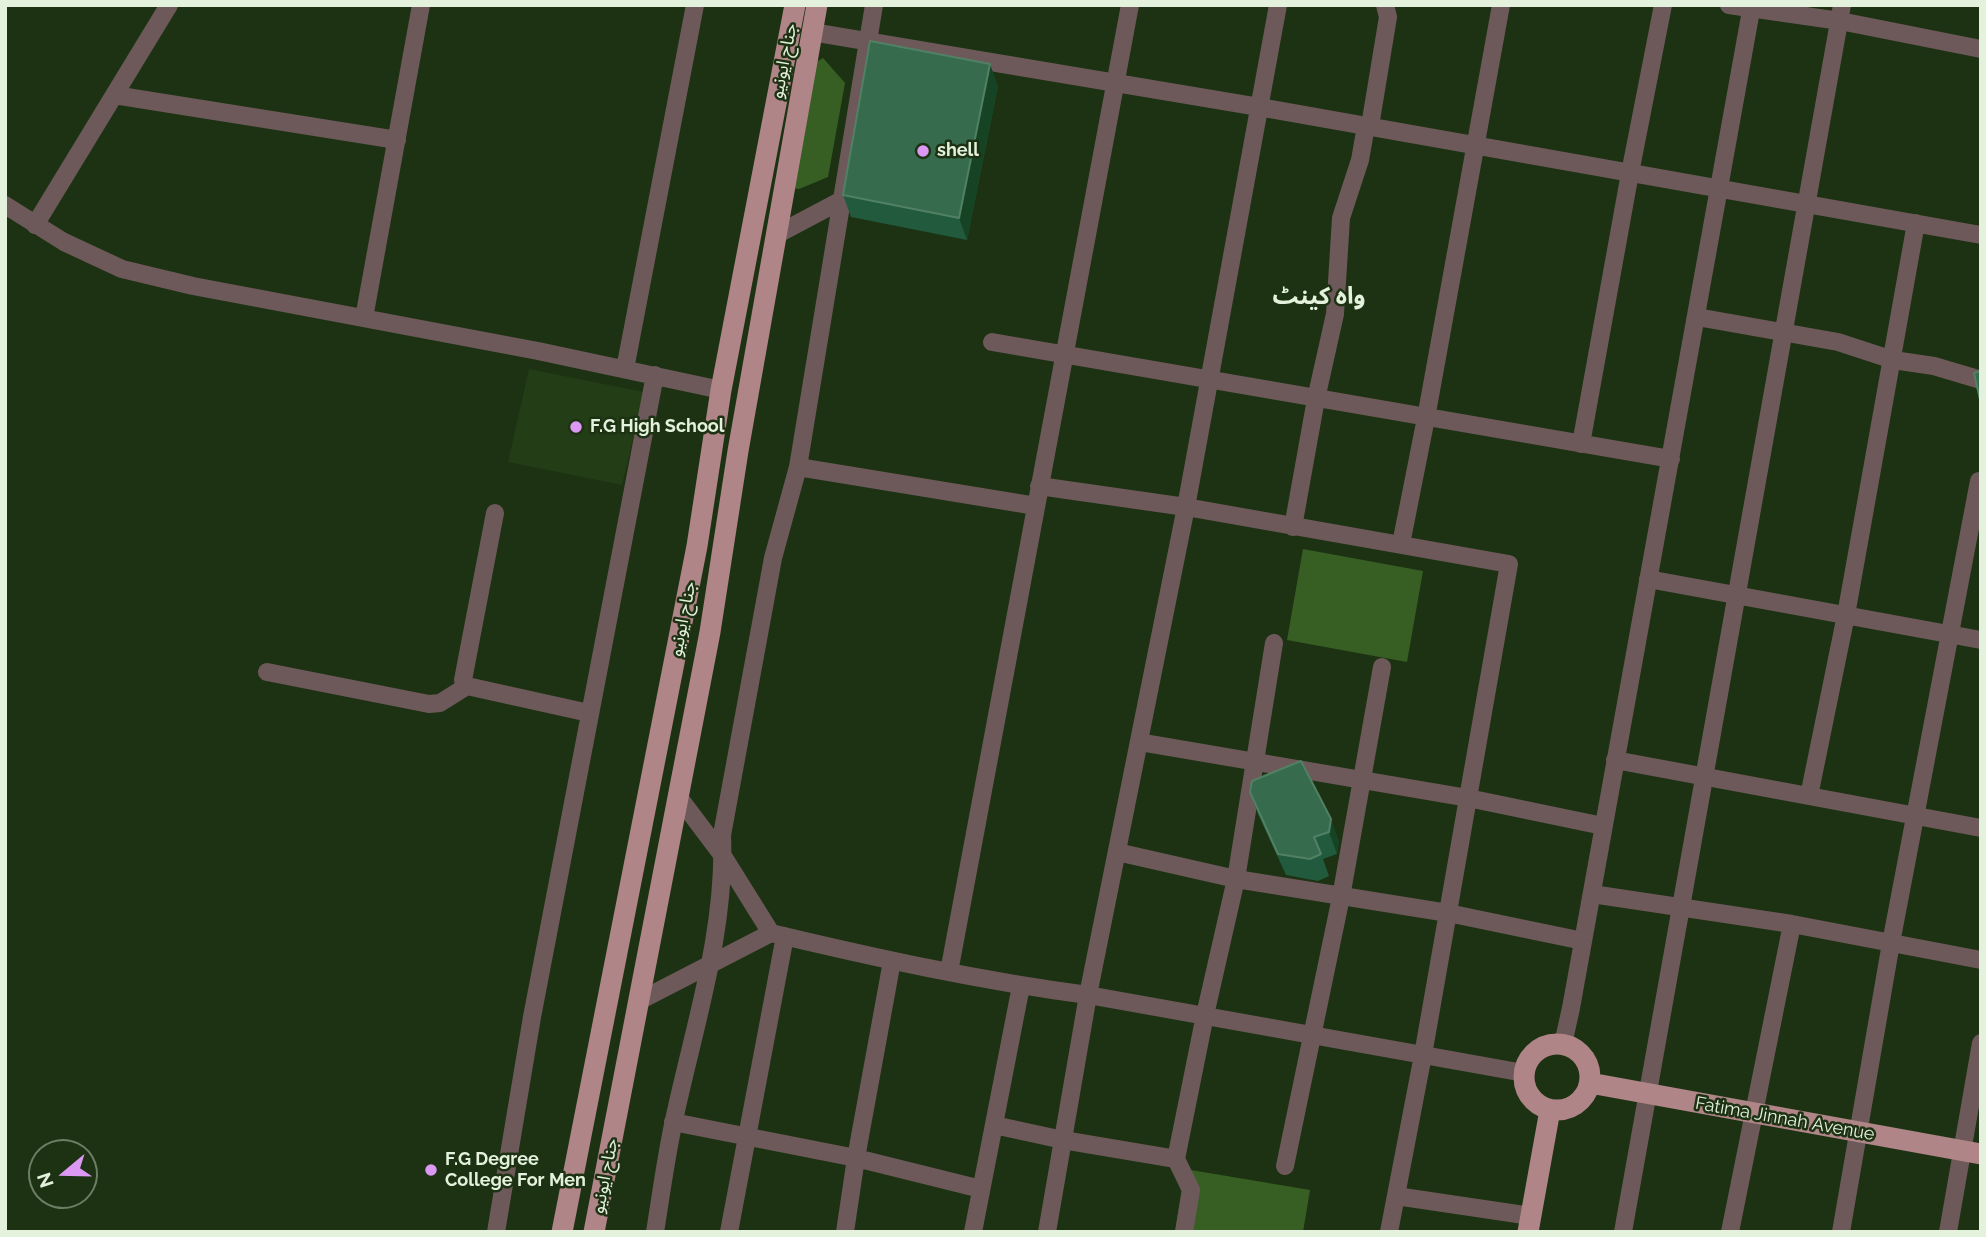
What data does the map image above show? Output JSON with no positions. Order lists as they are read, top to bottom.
{
  "streets": {
    "main road": ["جناح ایونیو", "Fatima Jinnah Avenue"]
  },
  "districts": ["واہ کینٹ"],
  "places": ["shell", "F.G High School", "F.G Degree College For Men"],
  "north": "left"
}
